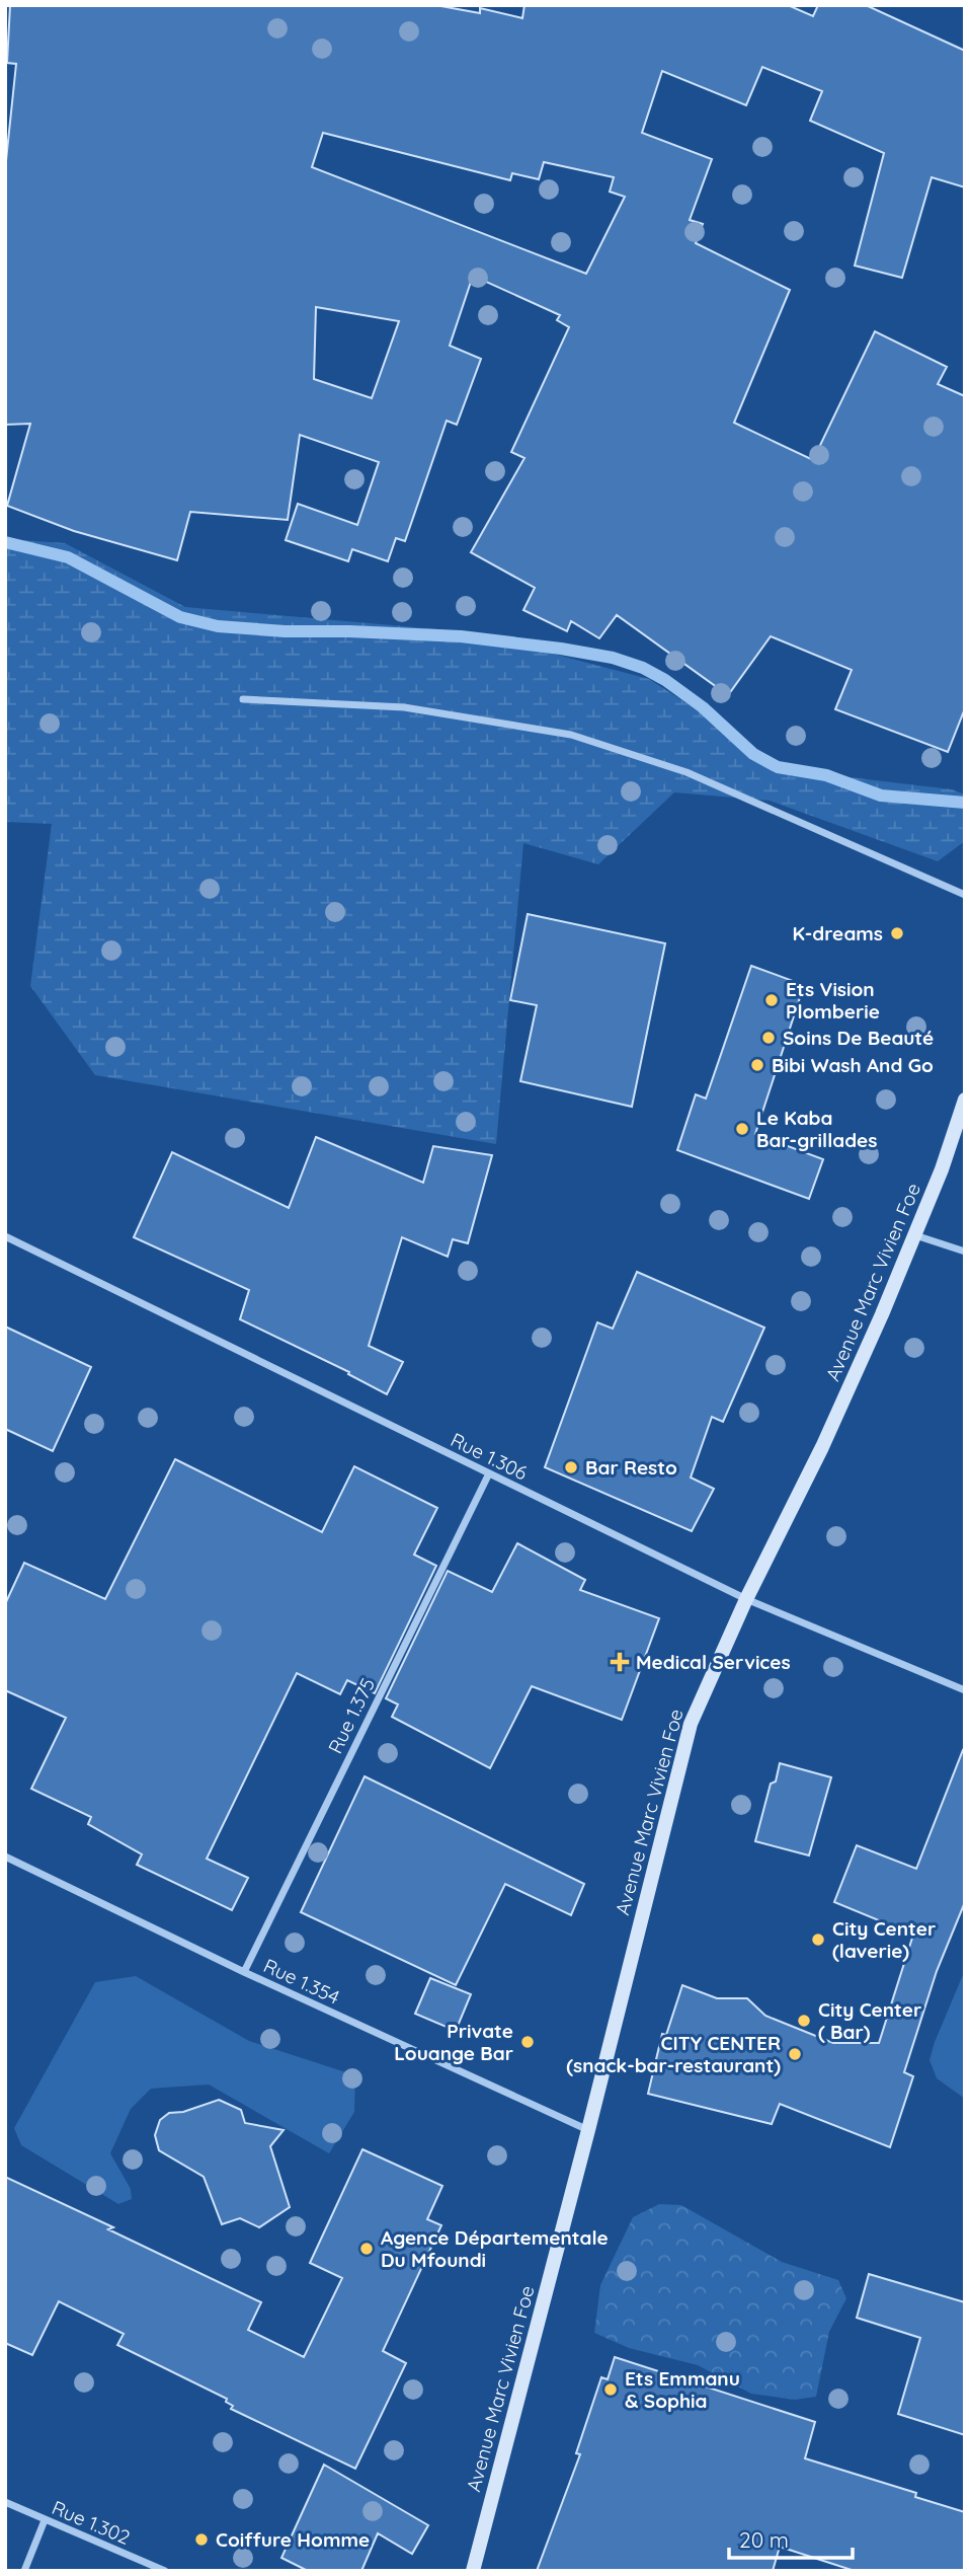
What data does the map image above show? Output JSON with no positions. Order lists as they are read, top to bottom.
{
  "streets": {
    "main road": ["Avenue Marc Vivien Foe"],
    "street": [
      "Rue 1.306",
      "Rue 1.375",
      "Rue 1.354",
      "Rue 1.302"
    ]
  },
  "crossings": [
    ["Avenue Marc Vivien Foe", "Rue 1.306"],
    ["Avenue Marc Vivien Foe", "Rue 1.354"],
    ["Rue 1.306", "Rue 1.375"],
    ["Rue 1.375", "Rue 1.354"]
  ],
  "places": {
    "other": [
      "K-dreams",
      "Ets Vision Plomberie",
      "Soins De Beauté",
      "Bibi Wash And Go",
      "Le Kaba Bar-grillades",
      "Bar Resto",
      "City Center (laverie)",
      "City Center ( Bar)",
      "Private Louange Bar",
      "CITY CENTER (snack-bar-restaurant)",
      "Agence Départementale Du Mfoundi",
      "Ets Emmanu & Sophia",
      "Coiffure Homme"
    ],
    "health": ["Medical Services"]
  },
  "scale_bar": "20 m"
}
